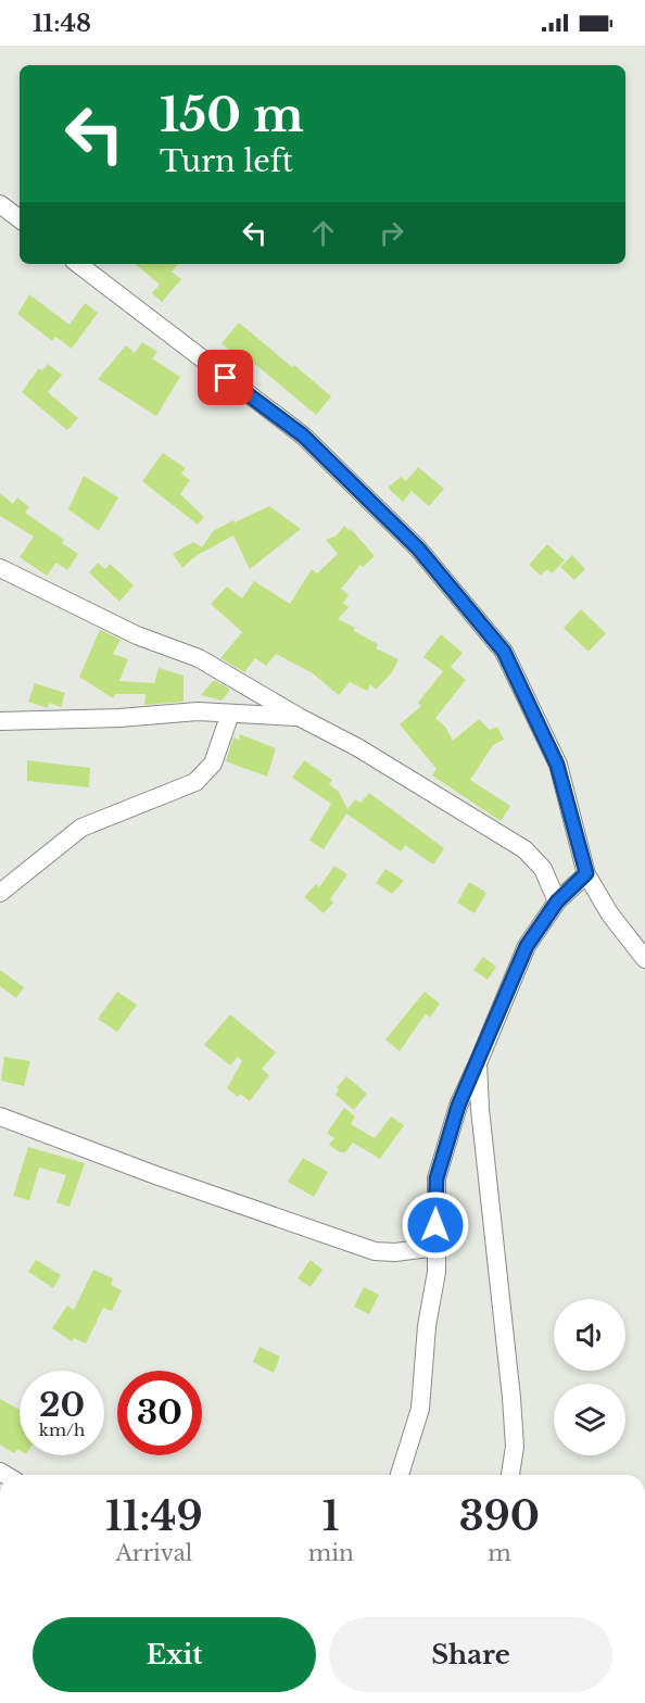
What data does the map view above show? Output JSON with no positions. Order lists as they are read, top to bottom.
{
  "page": {
    "status": "11:48",
    "turn": ["150 m", "Turn left"],
    "speed": "20 km/h",
    "limit": "30",
    "eta": [
      "11:49",
      "Arrival",
      "1",
      "min",
      "390",
      "m"
    ],
    "buttons": ["Exit", "Share"]
  }
}
